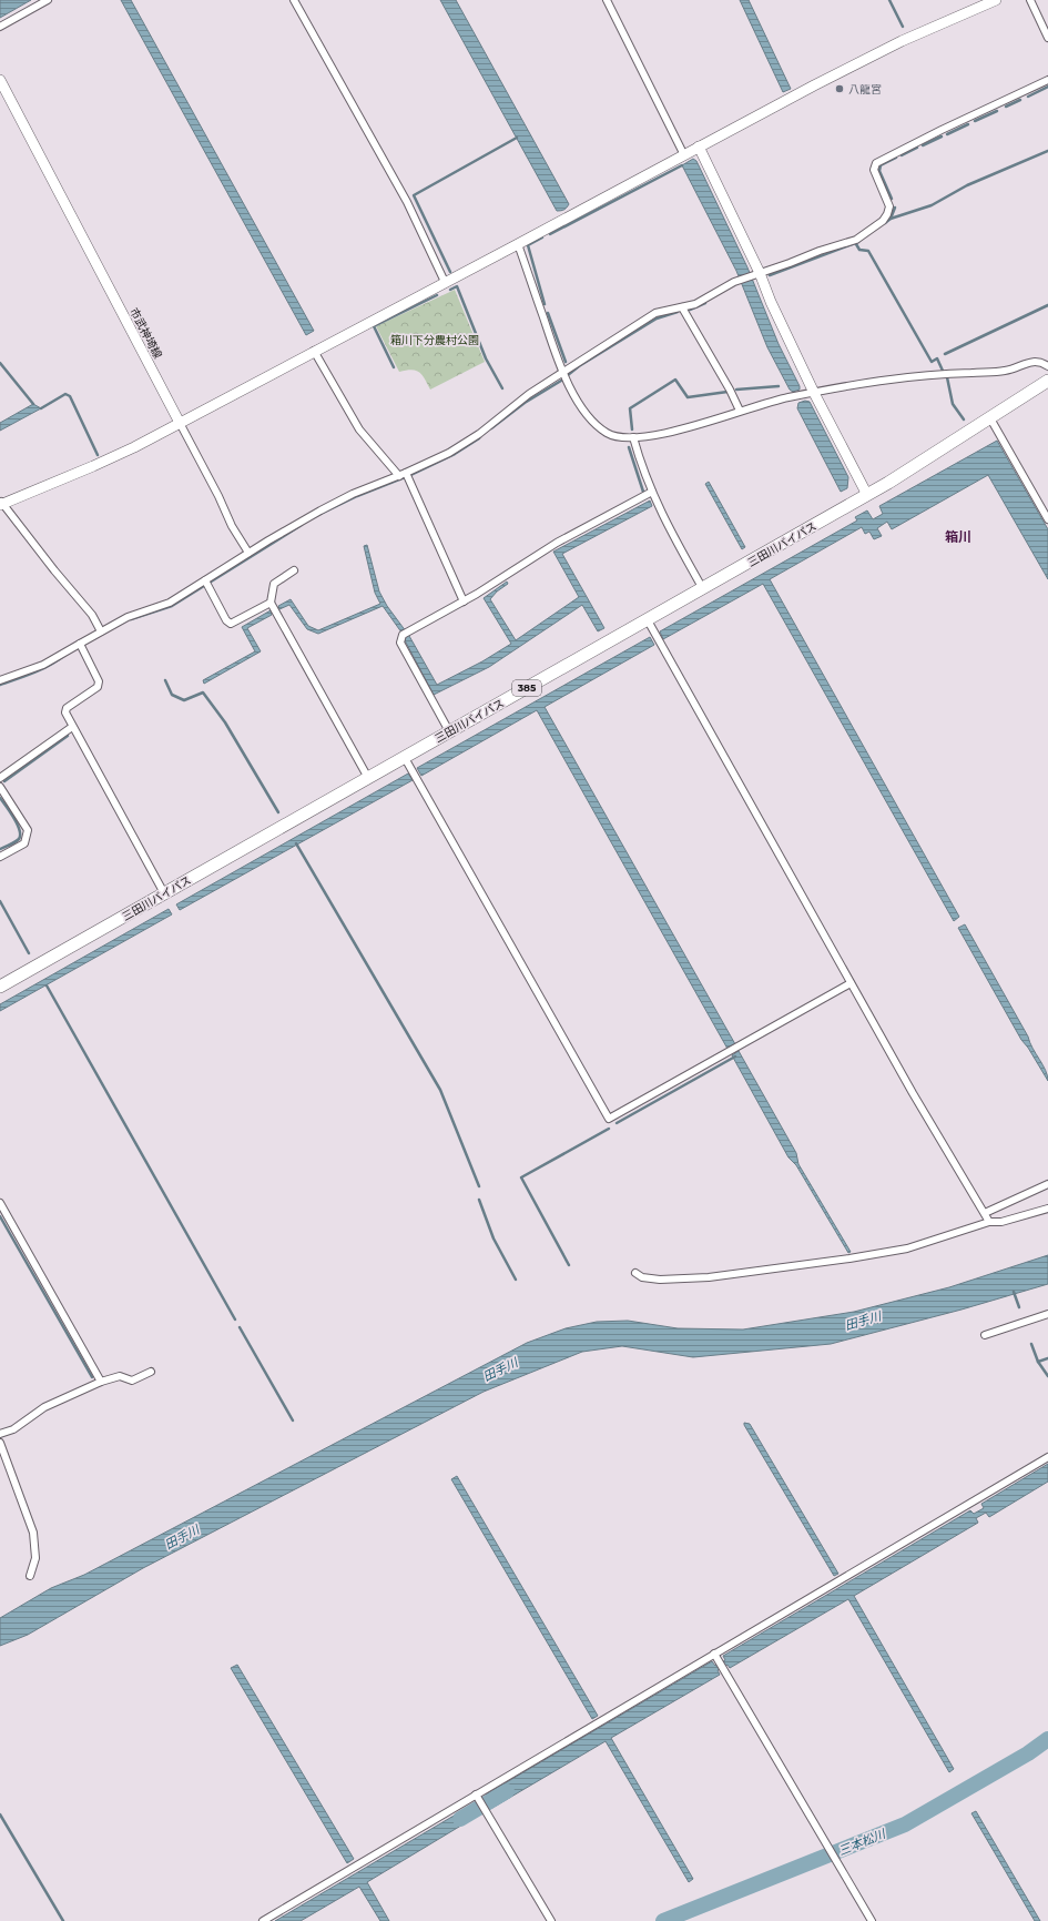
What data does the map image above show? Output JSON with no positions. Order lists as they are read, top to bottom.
{
  "streets": {
    "highway": ["三田川バイパス", "385"],
    "street": ["市武神埼線"]
  },
  "districts": ["箱川"],
  "water": ["田手川", "三本松川"],
  "parks": ["箱川下分農村公園"],
  "places": ["八龍宮"]
}
